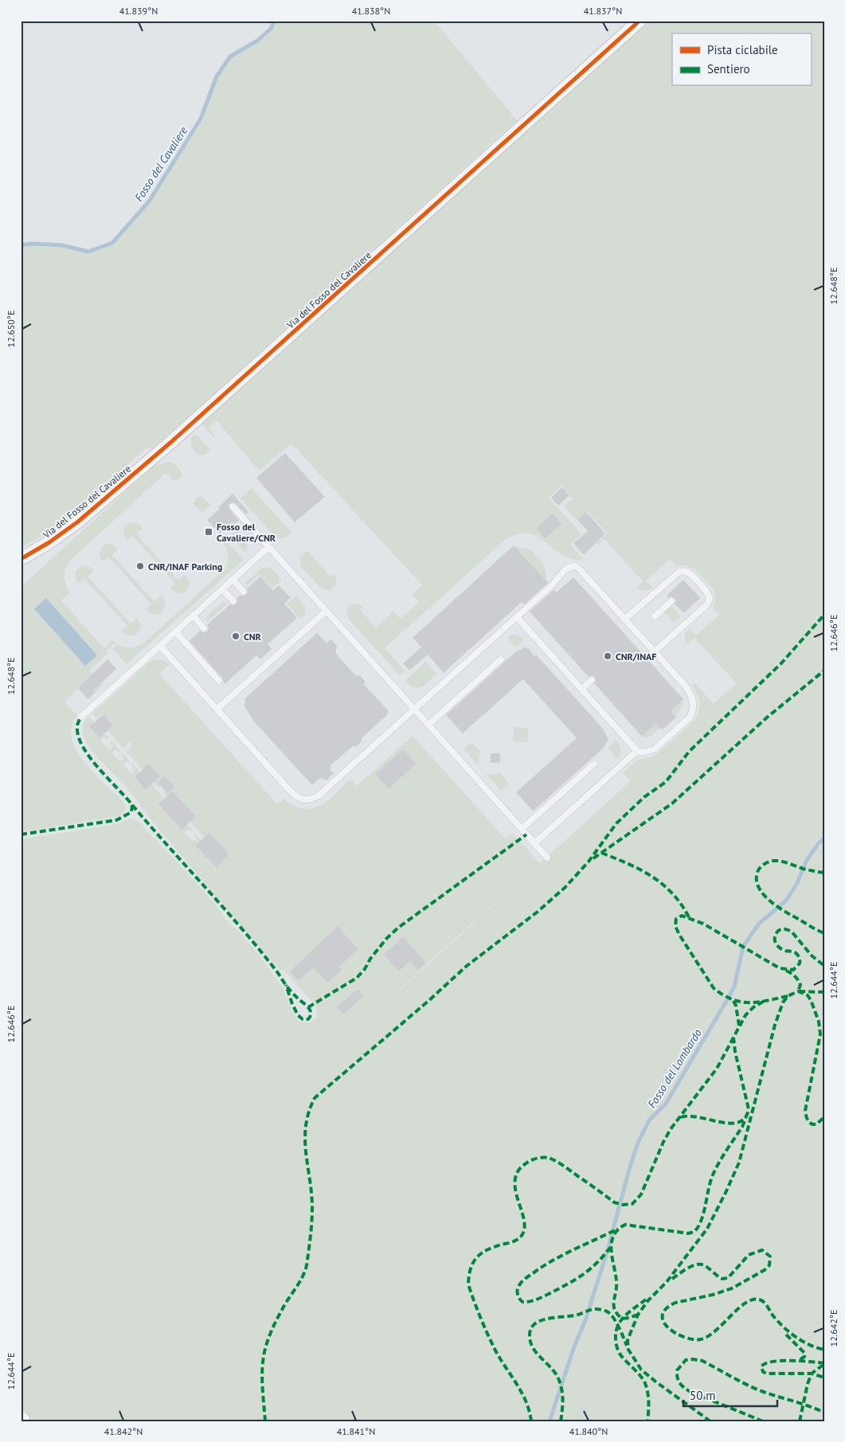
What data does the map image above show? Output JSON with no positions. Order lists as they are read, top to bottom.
{
  "streets": {
    "street": ["Via del Fosso del Cavaliere"]
  },
  "water": ["Fosso del Cavaliere", "Fosso del Lombardo"],
  "places": {
    "transit": ["Fosso del Cavaliere/CNR"],
    "other": ["CNR/INAF Parking", "CNR", "CNR/INAF"]
  },
  "legend": ["Pista ciclabile", "Sentiero"],
  "scale_bar": "50 m",
  "coordinates": [
    "41.839°N",
    "41.838°N",
    "41.837°N",
    "12.648°E",
    "12.650°E",
    "12.646°E",
    "12.644°E",
    "12.642°E",
    "41.842°N",
    "41.841°N",
    "41.840°N"
  ]
}
